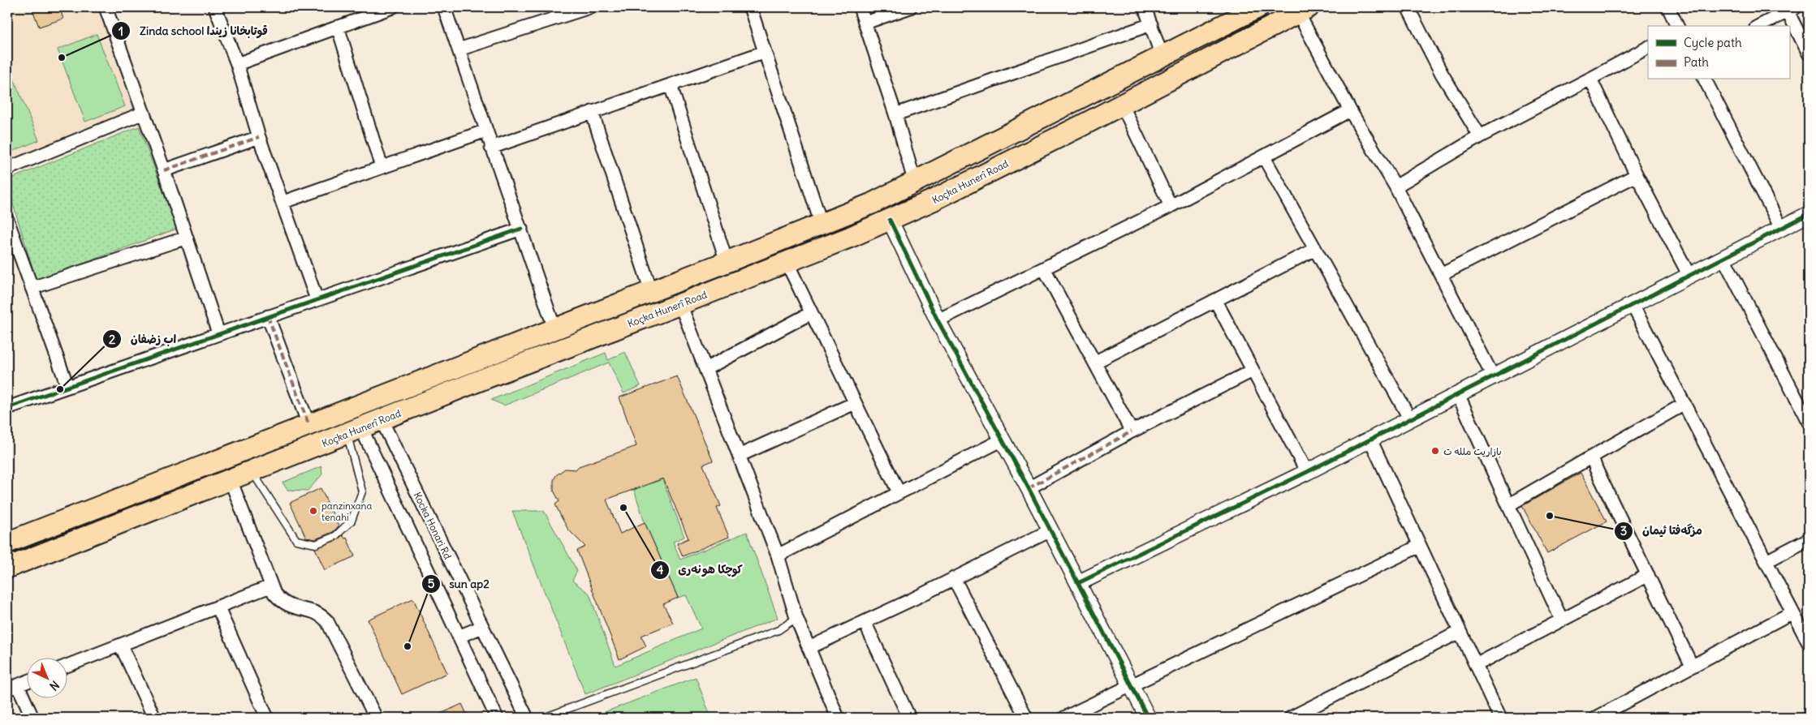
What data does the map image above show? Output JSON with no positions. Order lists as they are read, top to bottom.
{
  "streets": {
    "main road": ["Koçka Hunerî Road"],
    "street": ["Kocka Honari Rd"]
  },
  "crossings": [
    ["Koçka Hunerî Road", "Kocka Honari Rd"]
  ],
  "places": [
    "Zinda school قوتابخانا زیندا",
    "اب زضفان",
    "بازاريت ملله ت",
    "كوچكا هونەری",
    "panzinxana tenahi",
    "مزگەفتا ئيمان",
    "sun ap2"
  ],
  "legend": ["Cycle path", "Path"],
  "north": "bottom right"
}
